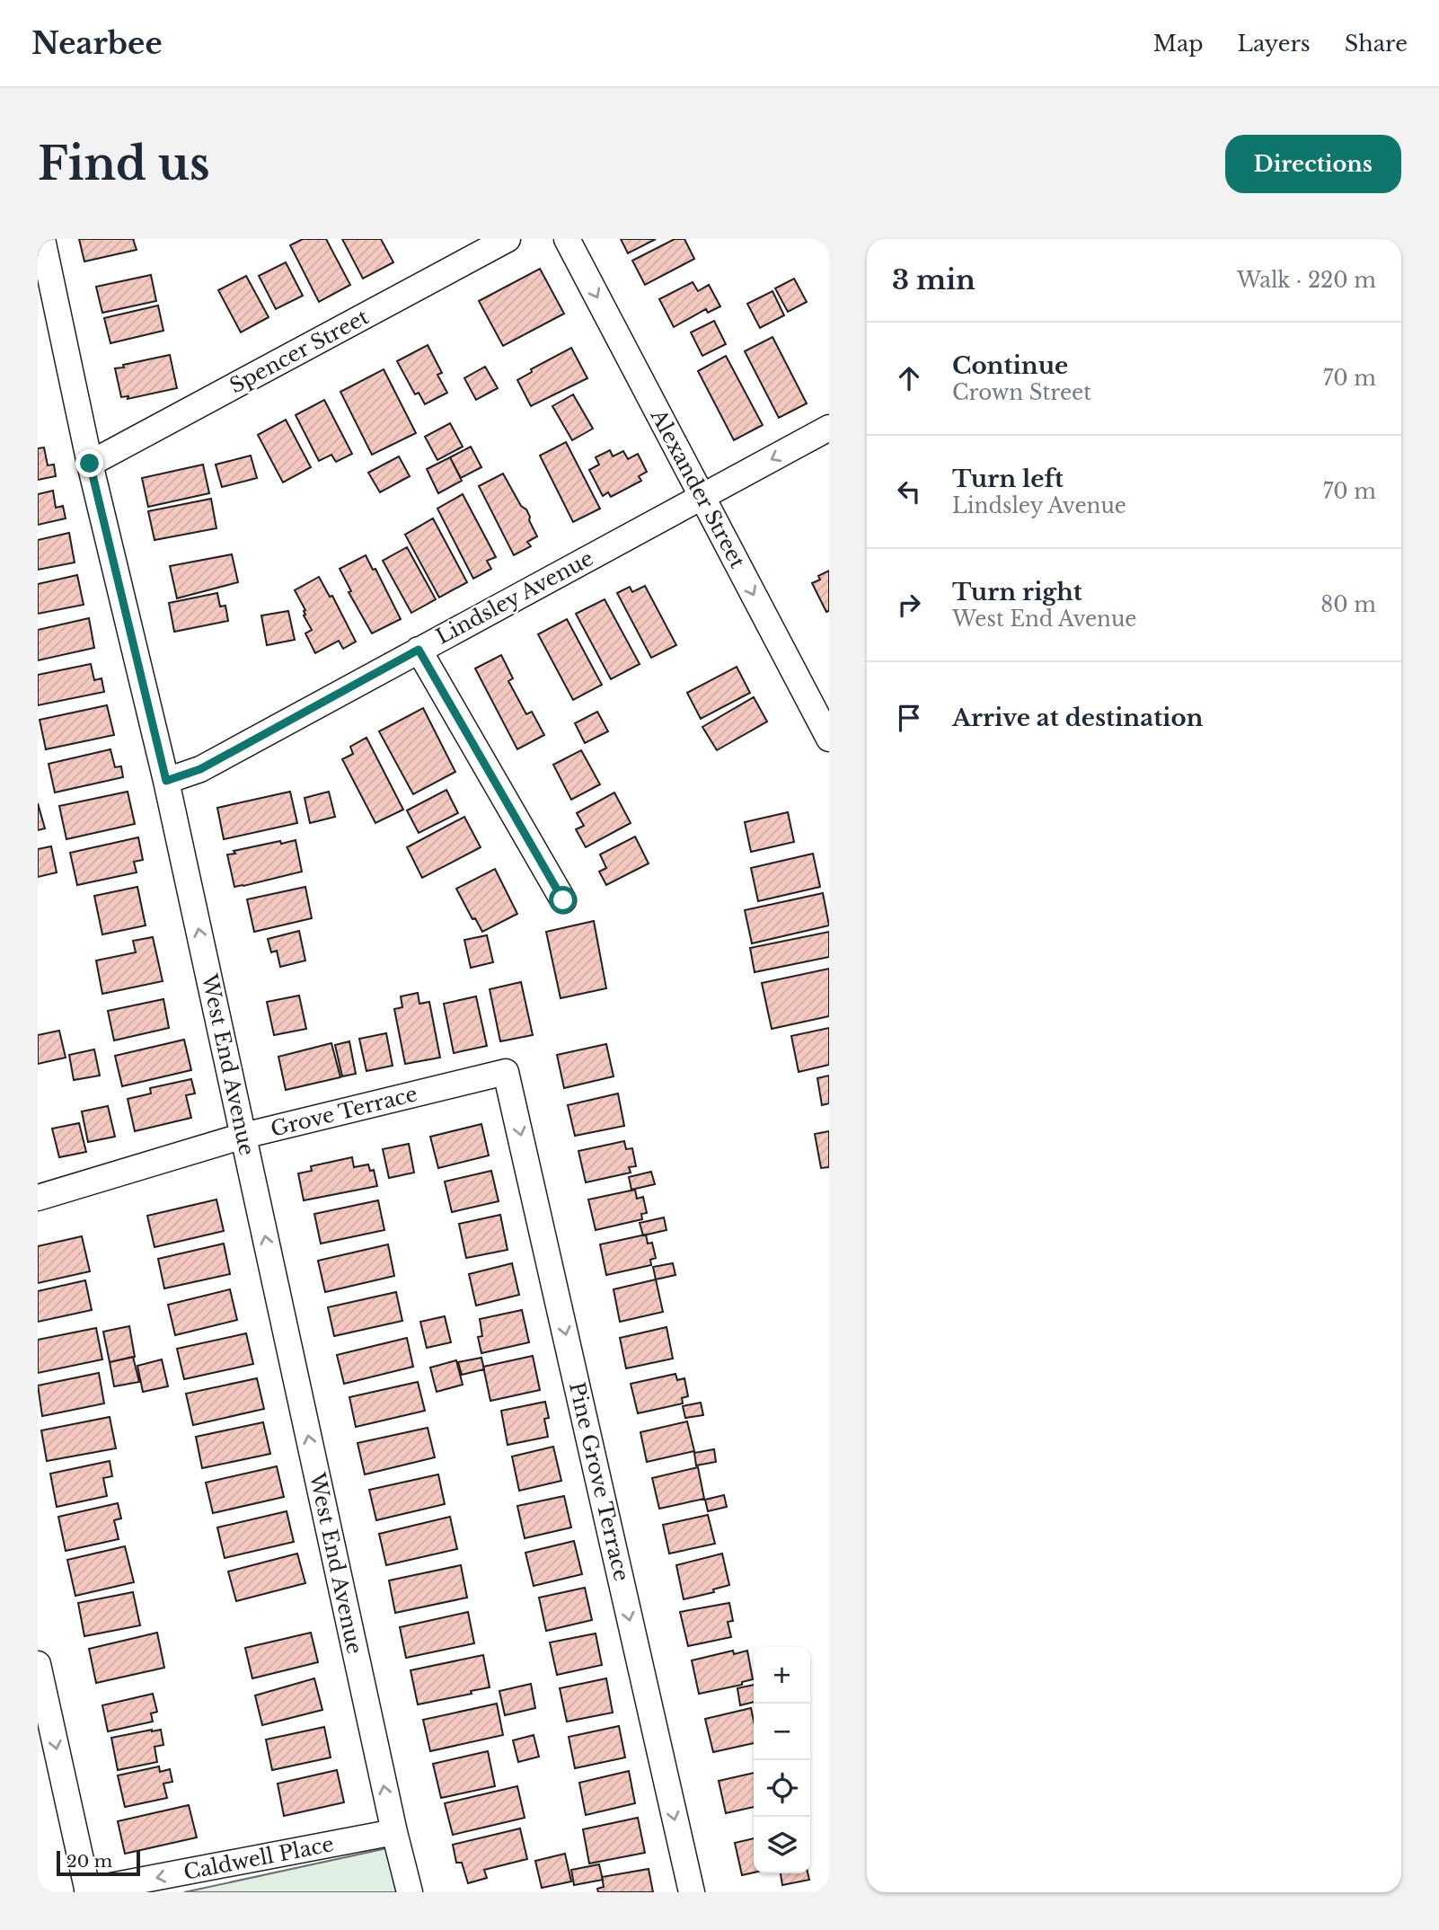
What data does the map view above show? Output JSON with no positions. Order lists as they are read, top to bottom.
{
  "streets": {
    "street": [
      "Spencer Street",
      "Alexander Street",
      "Lindsley Avenue",
      "West End Avenue",
      "Grove Terrace",
      "Pine Grove Terrace",
      "Caldwell Place"
    ]
  },
  "crossings": [
    ["Spencer Street", "West End Avenue"],
    ["Alexander Street", "Lindsley Avenue"],
    ["Lindsley Avenue", "West End Avenue"],
    ["West End Avenue", "Grove Terrace"],
    ["West End Avenue", "Caldwell Place"],
    ["Grove Terrace", "Pine Grove Terrace"]
  ],
  "one_way": [
    "Alexander Street",
    "West End Avenue",
    "Pine Grove Terrace",
    "Caldwell Place"
  ],
  "scale_bar": "20 m",
  "page": {
    "header": "Nearbee",
    "nav": ["Map", "Layers", "Share"],
    "buttons": "Directions",
    "title": "Find us",
    "heading": ["3 min", "Walk · 220 m"],
    "list": [
      ["Continue", "Crown Street", "70 m"],
      ["Turn left", "Lindsley Avenue", "70 m"],
      ["Turn right", "West End Avenue", "80 m"],
      "Arrive at destination"
    ],
    "map_buttons": ["+", "−"],
    "scale": "20 m"
  }
}
